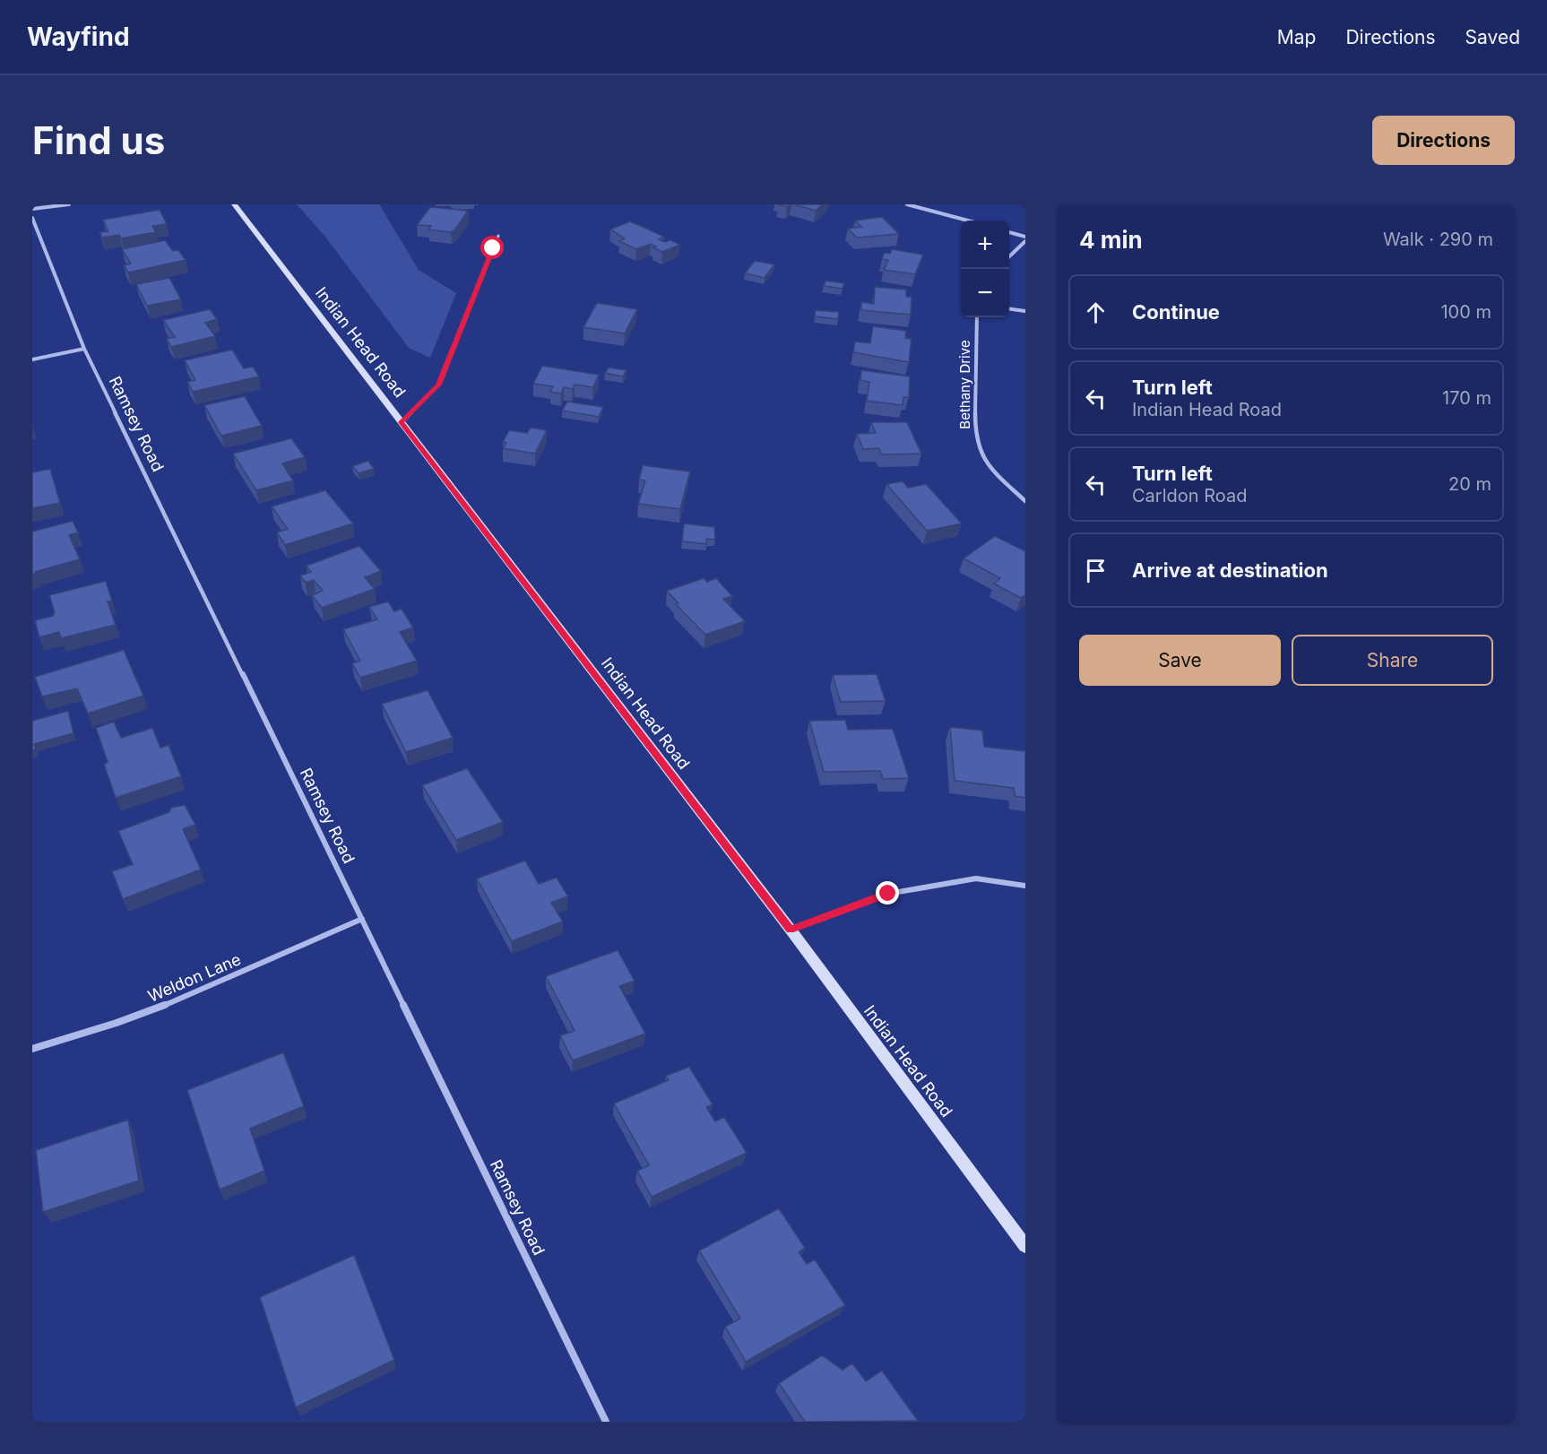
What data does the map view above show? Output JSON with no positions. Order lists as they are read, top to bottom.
{
  "streets": {
    "main road": ["Indian Head Road"],
    "street": ["Bethany Drive", "Ramsey Road", "Weldon Lane"]
  },
  "crossings": [
    ["Ramsey Road", "Weldon Lane"]
  ],
  "page": {
    "header": "Wayfind",
    "nav": ["Map", "Directions", "Saved"],
    "buttons": [
      "Directions",
      ["Save", "Share"]
    ],
    "title": "Find us",
    "heading": ["4 min", "Walk · 290 m"],
    "map_buttons": ["+", "−"],
    "list": [
      ["Continue", "100 m"],
      ["Turn left", "Indian Head Road", "170 m"],
      ["Turn left", "Carldon Road", "20 m"],
      "Arrive at destination"
    ]
  }
}
